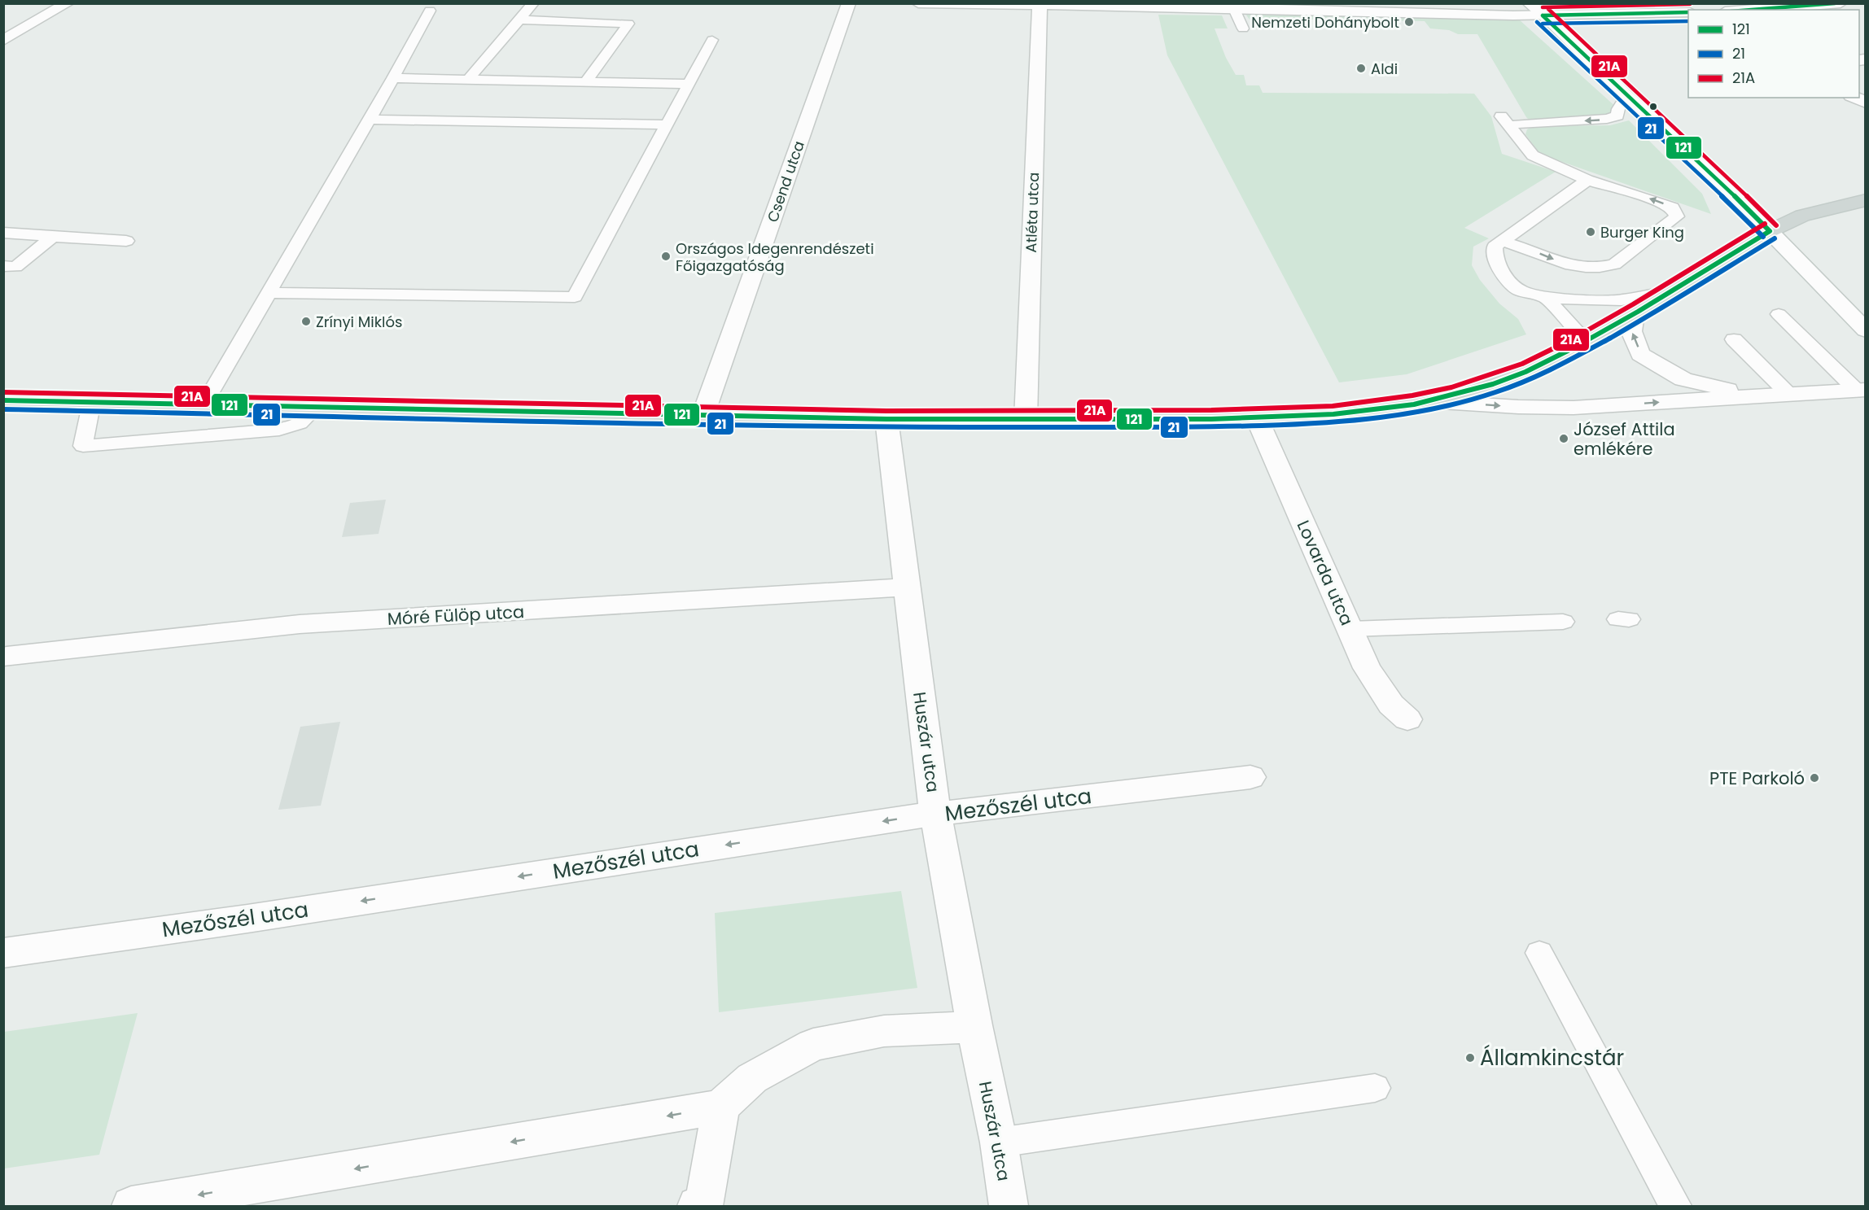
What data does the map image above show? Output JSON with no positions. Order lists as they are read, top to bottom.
{
  "streets": {
    "street": [
      "Csend utca",
      "Atléta utca",
      "Lovarda utca",
      "Móré Fülöp utca",
      "Huszár utca",
      "Mezőszél utca"
    ]
  },
  "crossings": [
    ["Móré Fülöp utca", "Huszár utca"],
    ["Huszár utca", "Mezőszél utca"]
  ],
  "one_way": ["Mezőszél utca"],
  "places": [
    "Nemzeti Dohánybolt",
    "Aldi",
    "Burger King",
    "Országos Idegenrendészeti Főigazgatóság",
    "Zrínyi Miklós",
    "József Attila emlékére",
    "PTE Parkoló",
    "Államkincstár"
  ],
  "lines": ["transit line 121", "transit line 21A", "transit line 21"],
  "legend": ["121", "21", "21A"]
}
